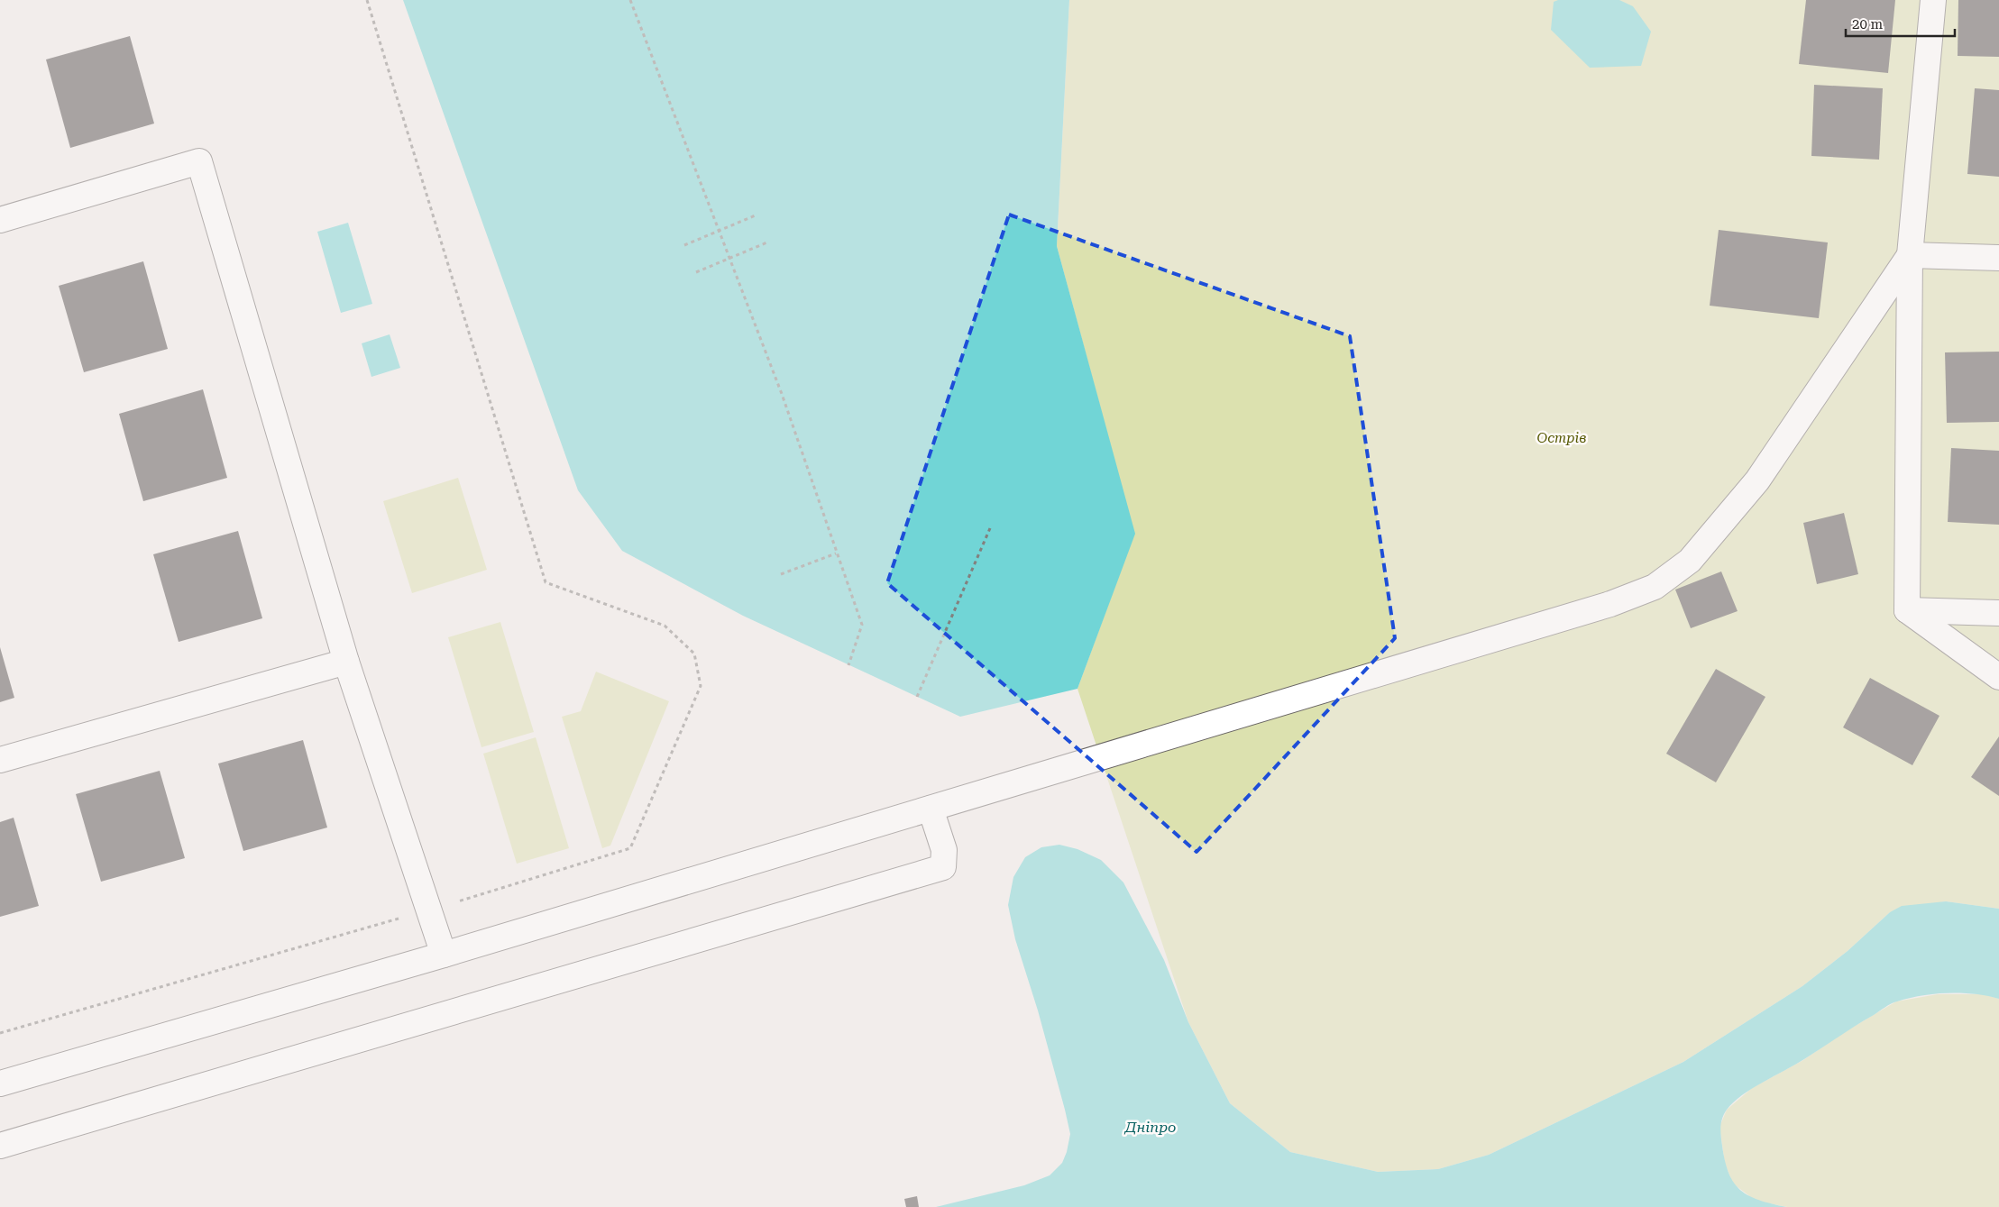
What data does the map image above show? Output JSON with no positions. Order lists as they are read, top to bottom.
{
  "water": ["Дніпро"],
  "parks": ["Острів"],
  "scale_bar": "20 m"
}
